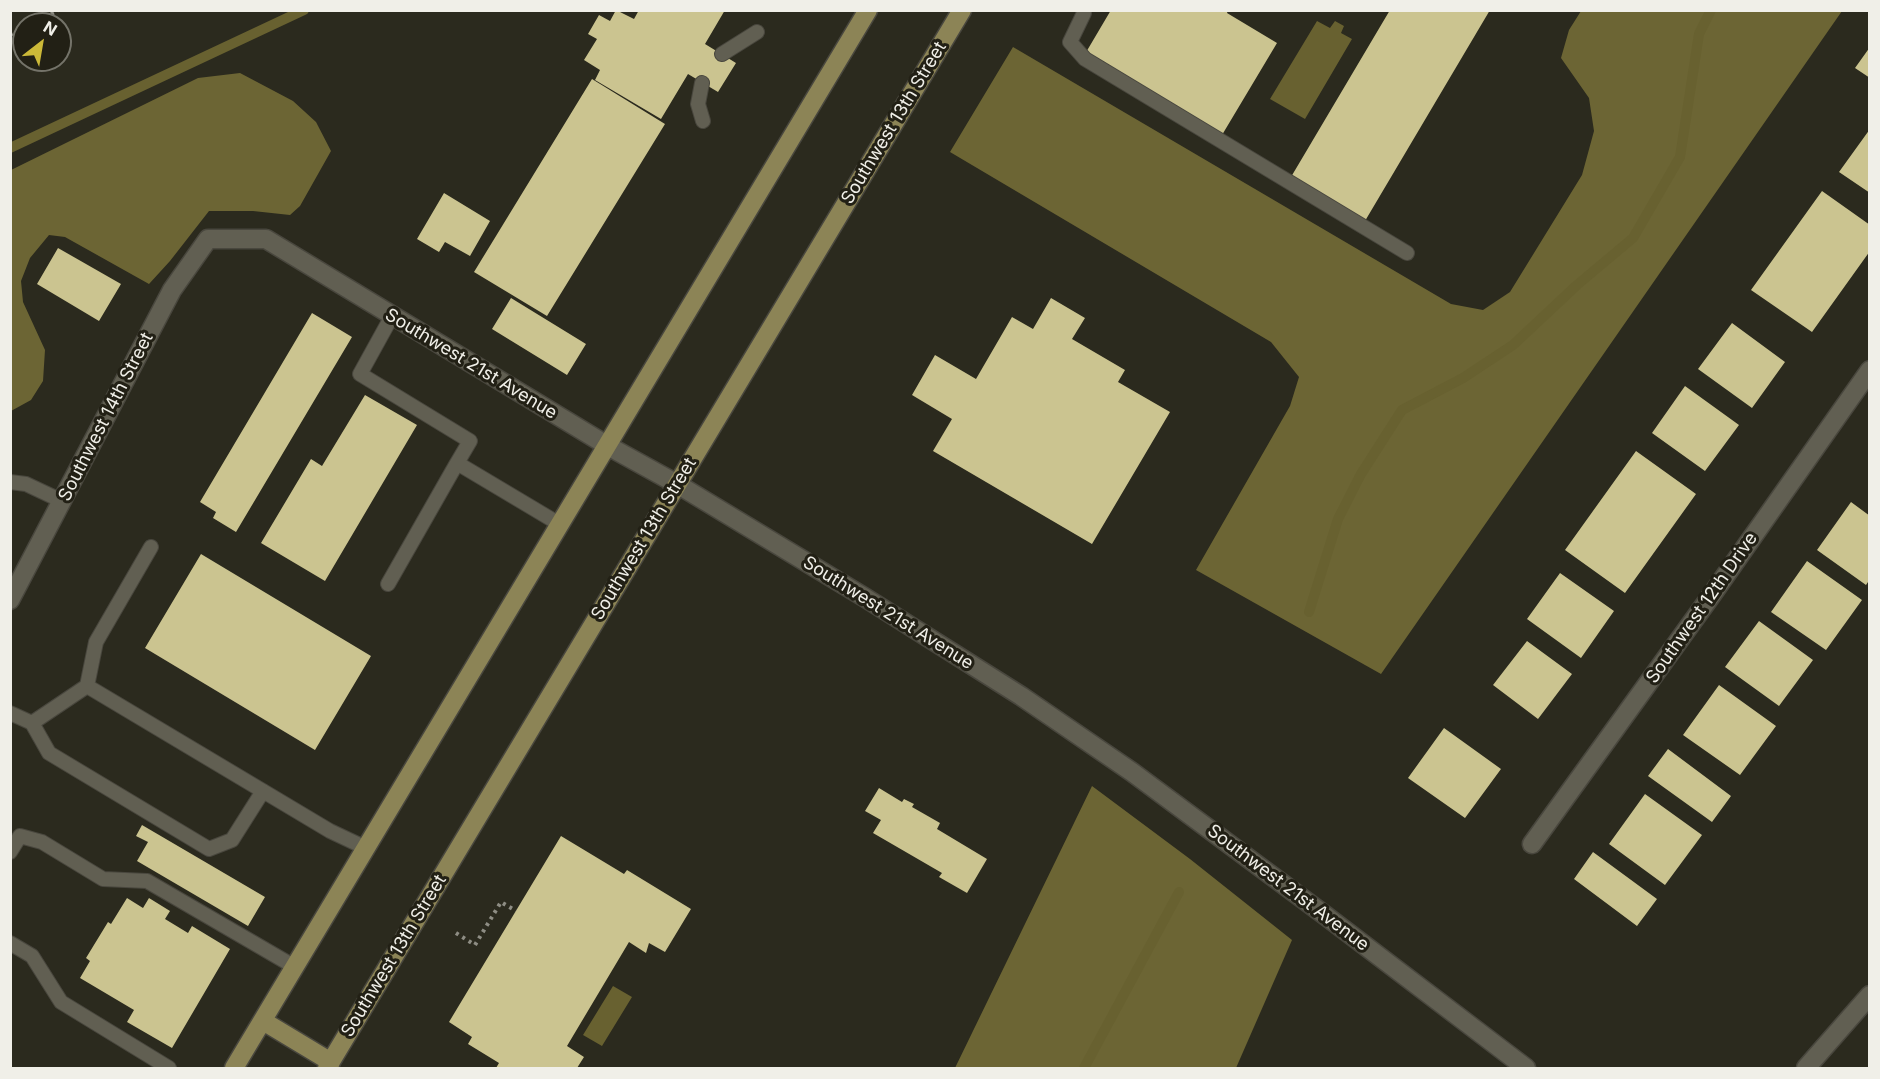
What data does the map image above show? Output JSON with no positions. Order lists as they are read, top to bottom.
{
  "streets": {
    "main road": ["Southwest 13th Street"],
    "street": ["Southwest 21st Avenue", "Southwest 14th Street", "Southwest 12th Drive"]
  },
  "crossings": [
    ["Southwest 13th Street", "Southwest 21st Avenue"],
    ["Southwest 21st Avenue", "Southwest 14th Street"]
  ],
  "north": "top right"
}
